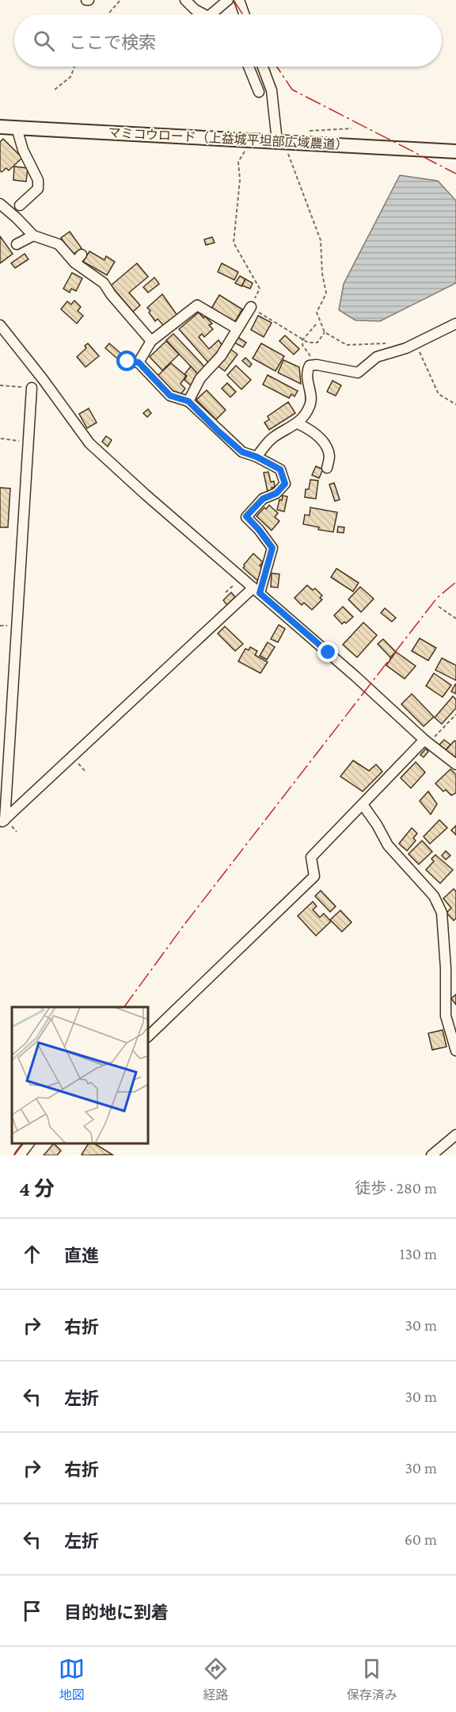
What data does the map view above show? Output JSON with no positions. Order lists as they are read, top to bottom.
{
  "streets": {
    "street": ["マミコウロード（上益城平坦部広域農道）"]
  },
  "page": {
    "search": "ここで検索",
    "heading": ["4 分", "徒歩 · 280 m"],
    "list": [
      ["直進", "130 m"],
      ["右折", "30 m"],
      ["左折", "30 m"],
      ["右折", "30 m"],
      ["左折", "60 m"],
      "目的地に到着"
    ],
    "nav": ["地図", "経路", "保存済み"]
  }
}
